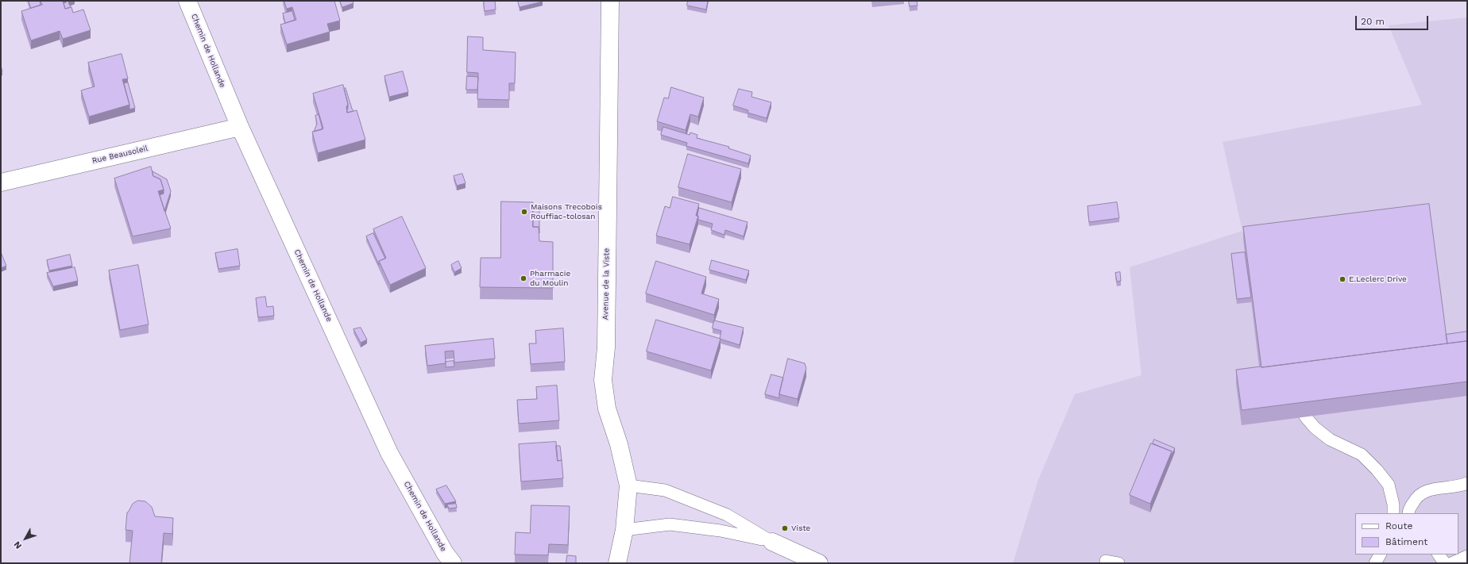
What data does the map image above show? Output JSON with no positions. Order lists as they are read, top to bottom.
{
  "streets": {
    "street": ["Chemin de Hollande", "Rue Beausoleil", "Avenue de la Viste"]
  },
  "crossings": [
    ["Chemin de Hollande", "Rue Beausoleil"]
  ],
  "places": [
    "Maisons Trecobois Rouffiac-tolosan",
    "Pharmacie du Moulin",
    "E.Leclerc Drive",
    "Viste"
  ],
  "legend": ["Route", "Bâtiment"],
  "scale_bar": "20 m",
  "north": "bottom left"
}
